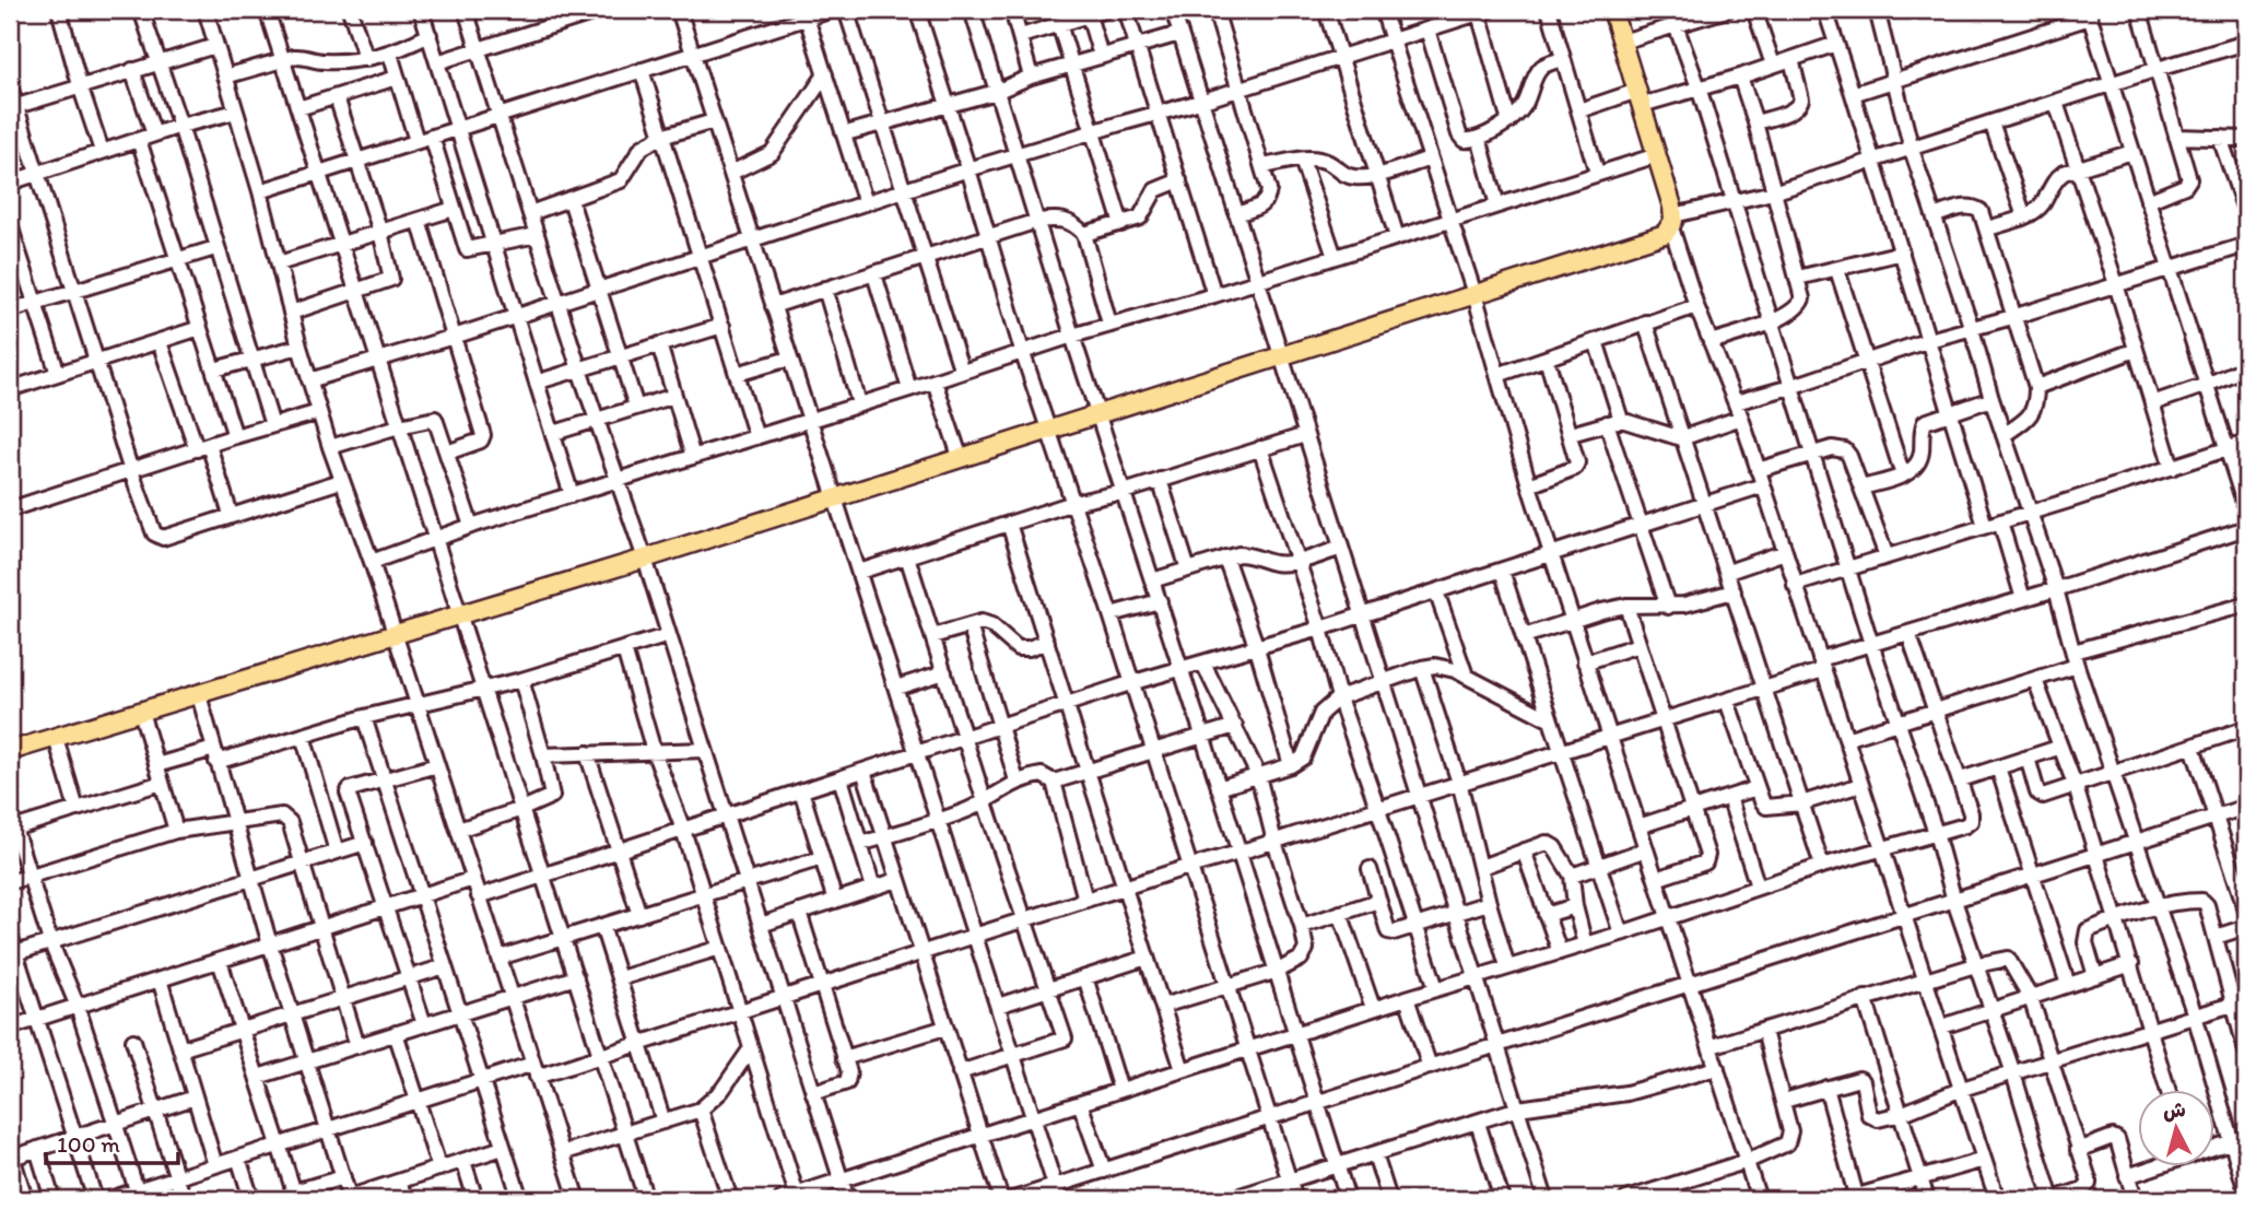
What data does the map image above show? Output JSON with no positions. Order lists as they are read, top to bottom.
{
  "scale_bar": "100 m",
  "north": "top"
}
